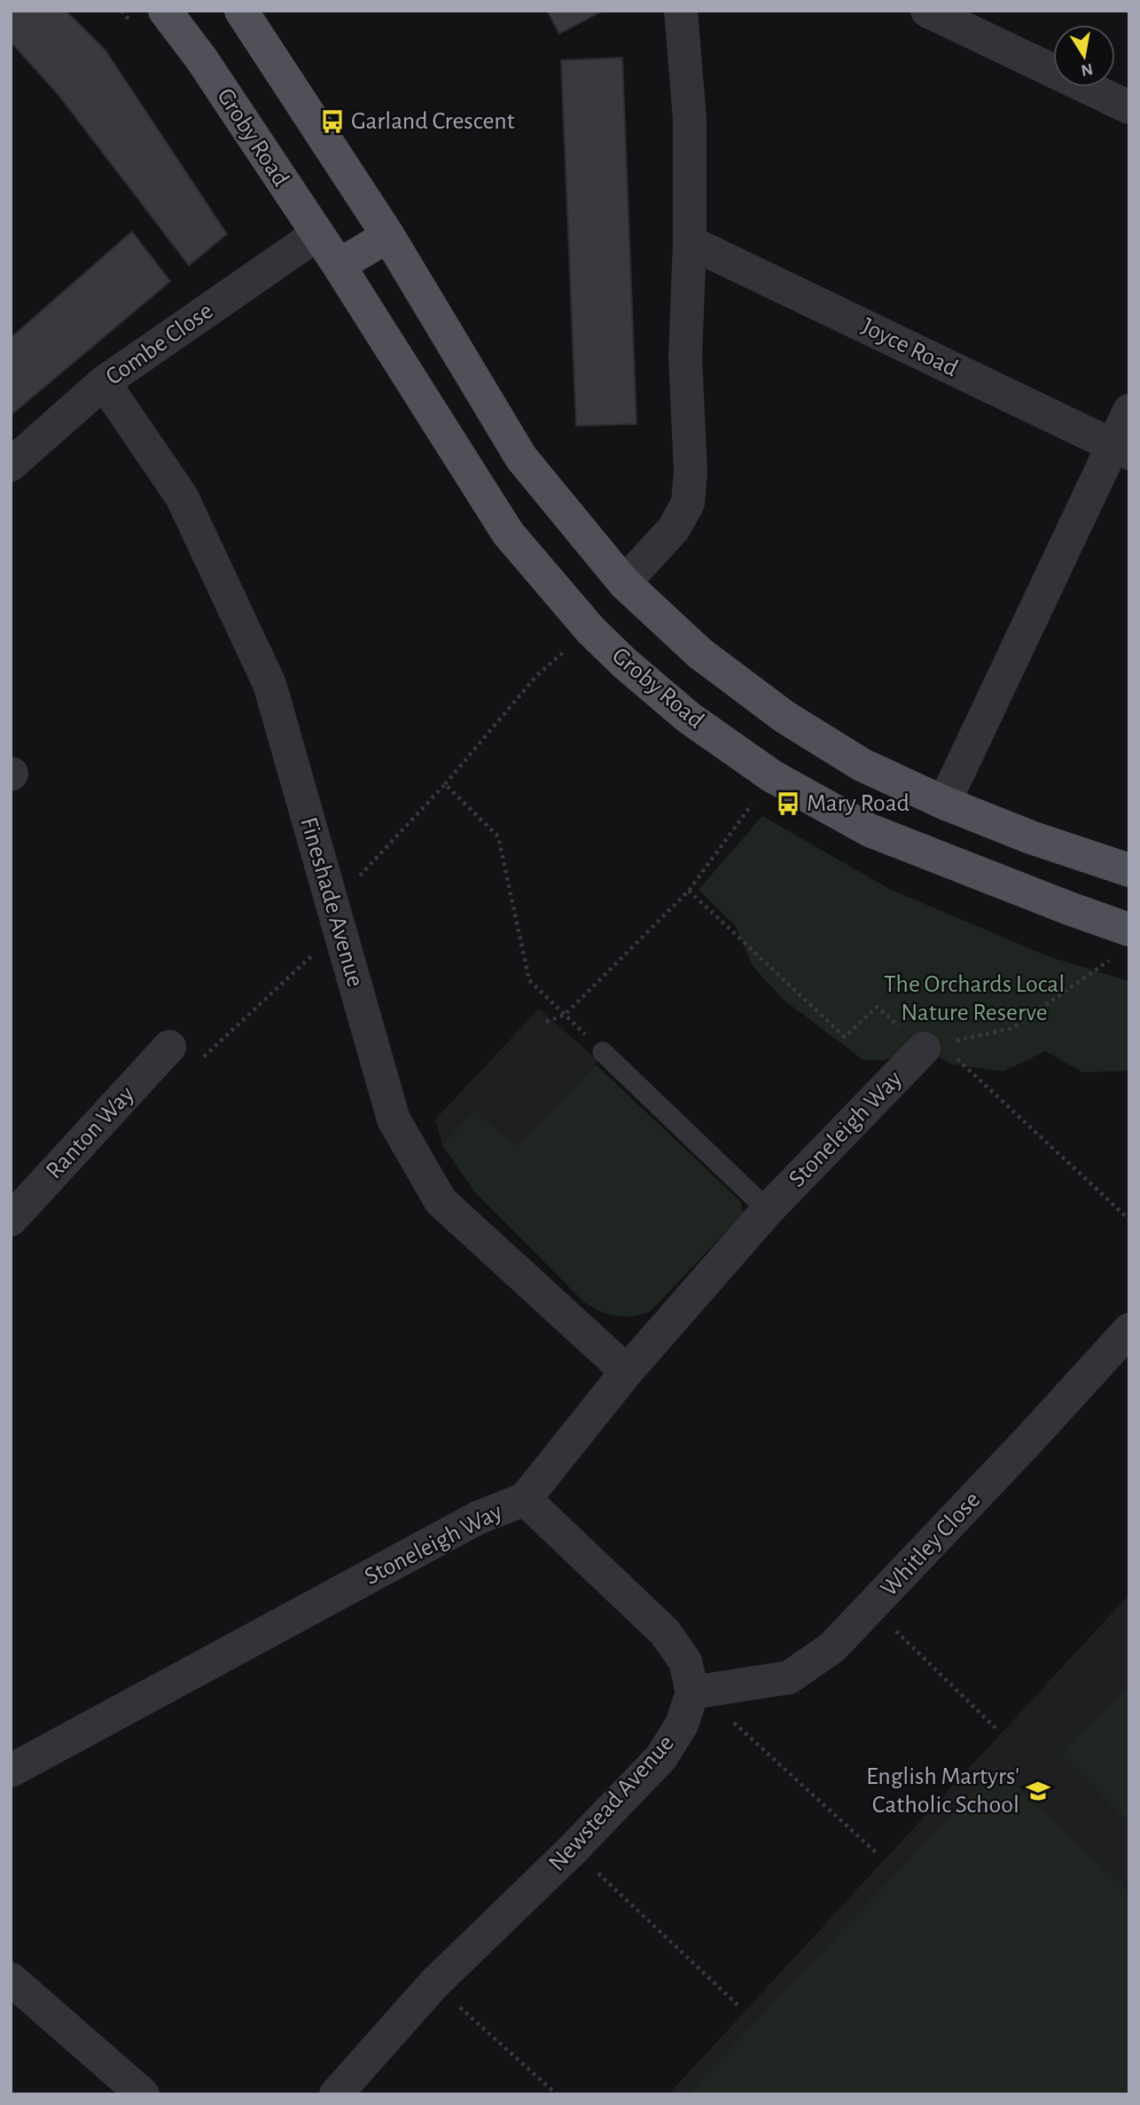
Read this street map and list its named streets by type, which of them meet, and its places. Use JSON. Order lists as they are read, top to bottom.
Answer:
{
  "streets": {
    "main road": ["Groby Road"],
    "street": [
      "Combe Close",
      "Joyce Road",
      "Fineshade Avenue",
      "Stoneleigh Way",
      "Ranton Way",
      "Whitley Close",
      "Newstead Avenue"
    ]
  },
  "crossings": [
    ["Groby Road", "Combe Close"],
    ["Combe Close", "Fineshade Avenue"],
    ["Fineshade Avenue", "Stoneleigh Way"],
    ["Whitley Close", "Newstead Avenue"]
  ],
  "parks": ["The Orchards Local Nature Reserve"],
  "places": {
    "bus stop": ["Garland Crescent", "Mary Road"],
    "school or university": ["English Martyrs' Catholic School"]
  },
  "north": "bottom"
}
